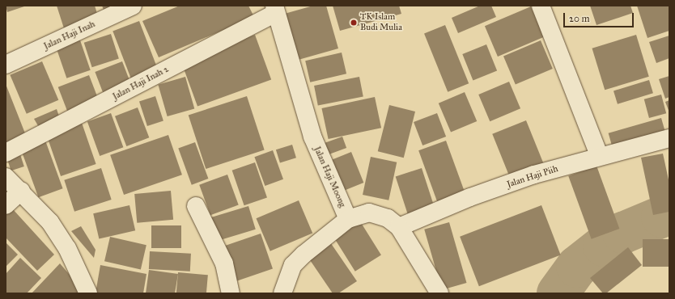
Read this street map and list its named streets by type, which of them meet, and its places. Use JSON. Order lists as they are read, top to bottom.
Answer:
{
  "streets": {
    "street": [
      "Jalan Haji Inah",
      "Jalan Haji Inah 2",
      "Jalan Haji Moong",
      "Jalan Haji Piih"
    ]
  },
  "crossings": [
    ["Jalan Haji Inah 2", "Jalan Haji Moong"],
    ["Jalan Haji Moong", "Jalan Haji Piih"]
  ],
  "places": ["TK Islam Budi Mulia"],
  "scale_bar": "20 m"
}
